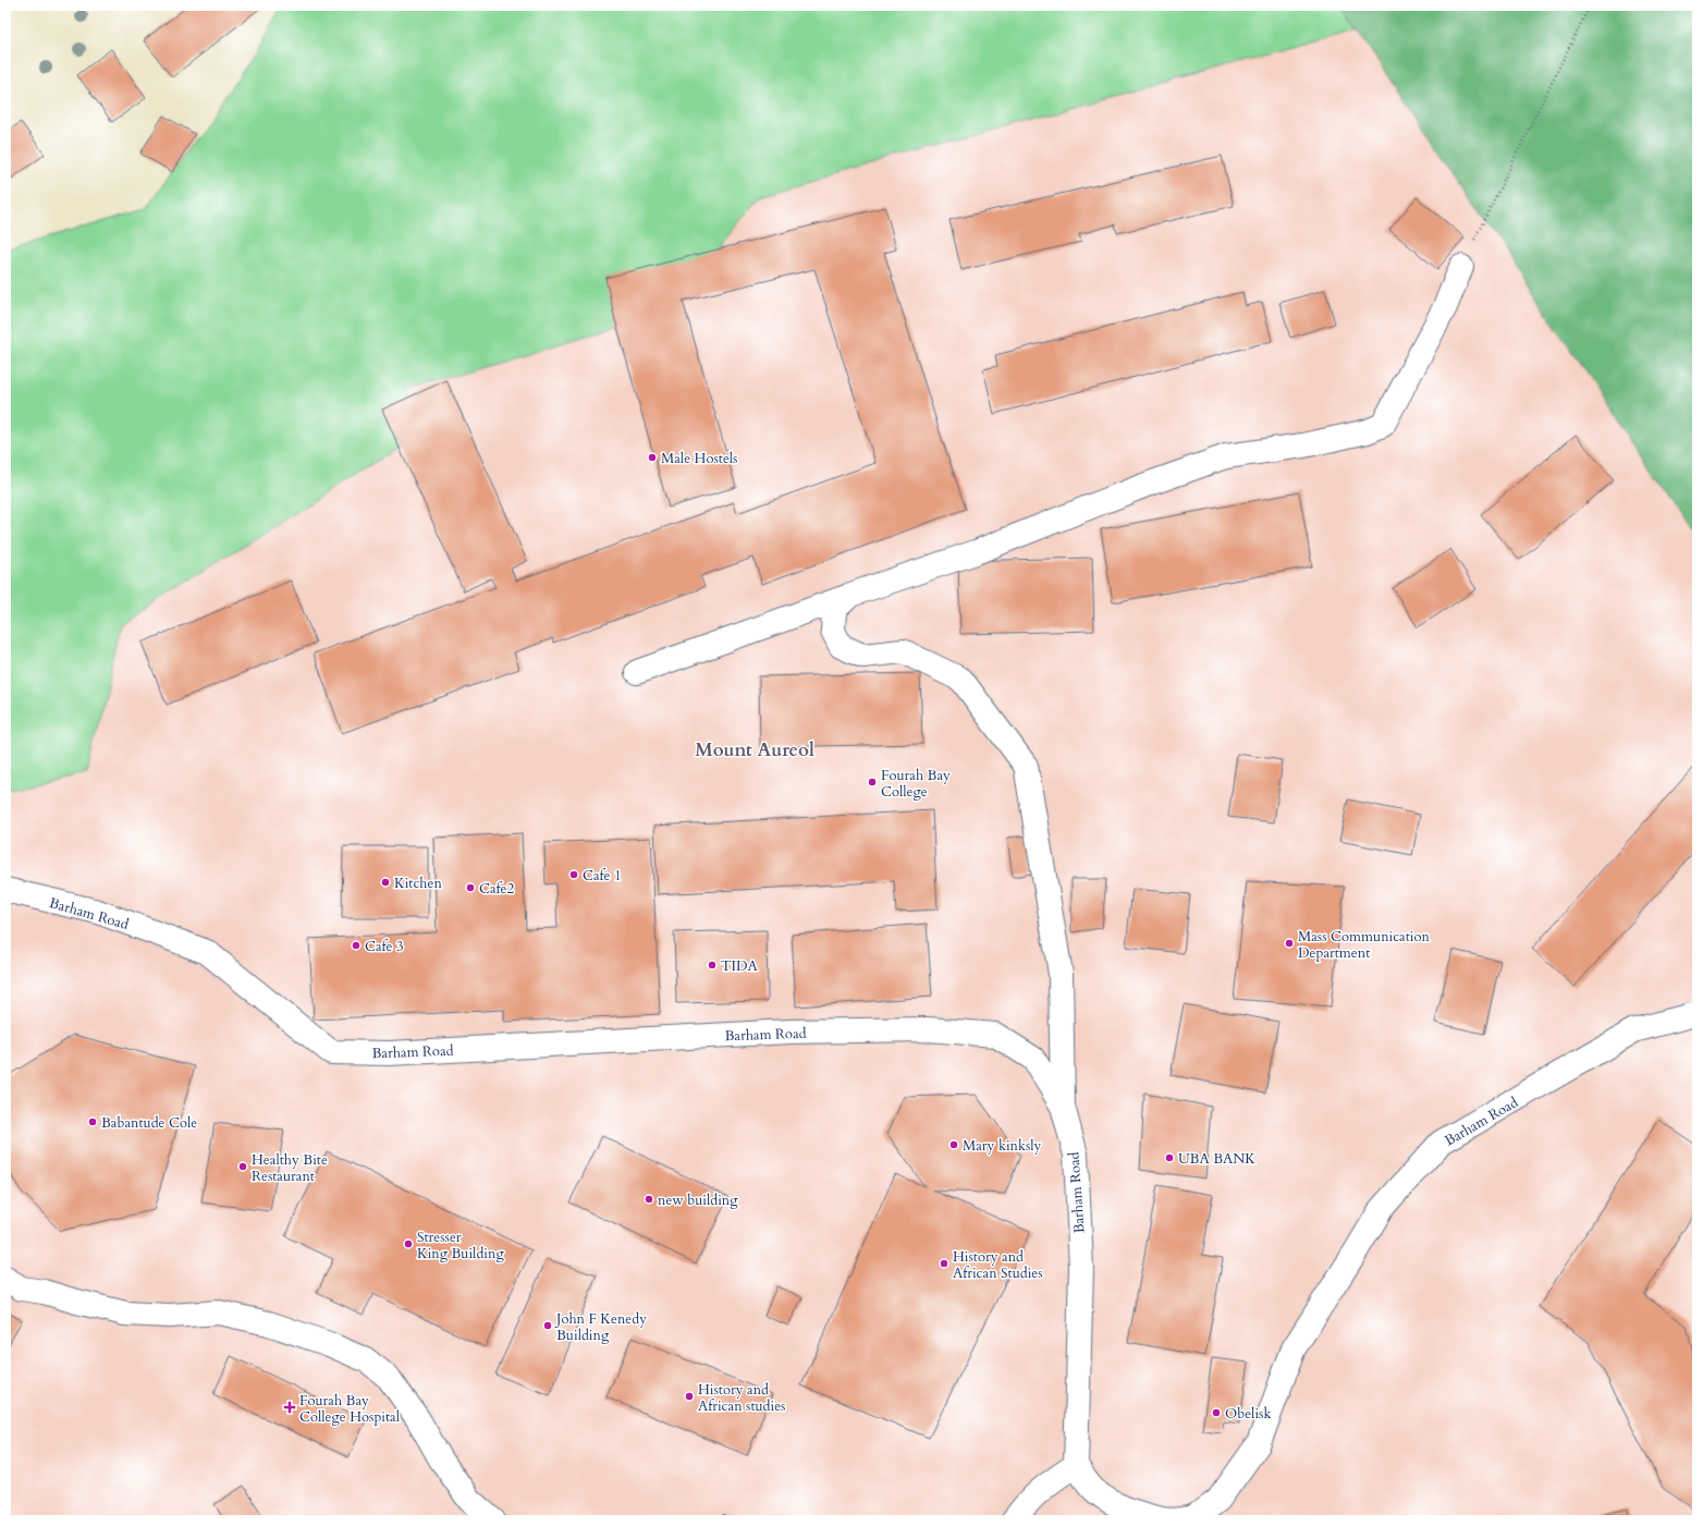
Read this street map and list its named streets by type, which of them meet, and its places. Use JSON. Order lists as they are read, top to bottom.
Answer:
{
  "streets": {
    "street": ["Barham Road"]
  },
  "districts": ["Mount Aureol"],
  "places": {
    "other": [
      "Male Hostels",
      "Fourah Bay College",
      "Cafe 1",
      "Kitchen",
      "Cafe2",
      "Mass Communication Department",
      "Cafe 3",
      "TIDA",
      "Babantude Cole",
      "Mary kinksly",
      "UBA BANK",
      "Healthy Bite Restaurant",
      "new building",
      "Stresser King Building",
      "History and African Studies",
      "John F Kenedy Building",
      "History and African studies",
      "Obelisk"
    ],
    "health": ["Fourah Bay College Hospital"]
  }
}
